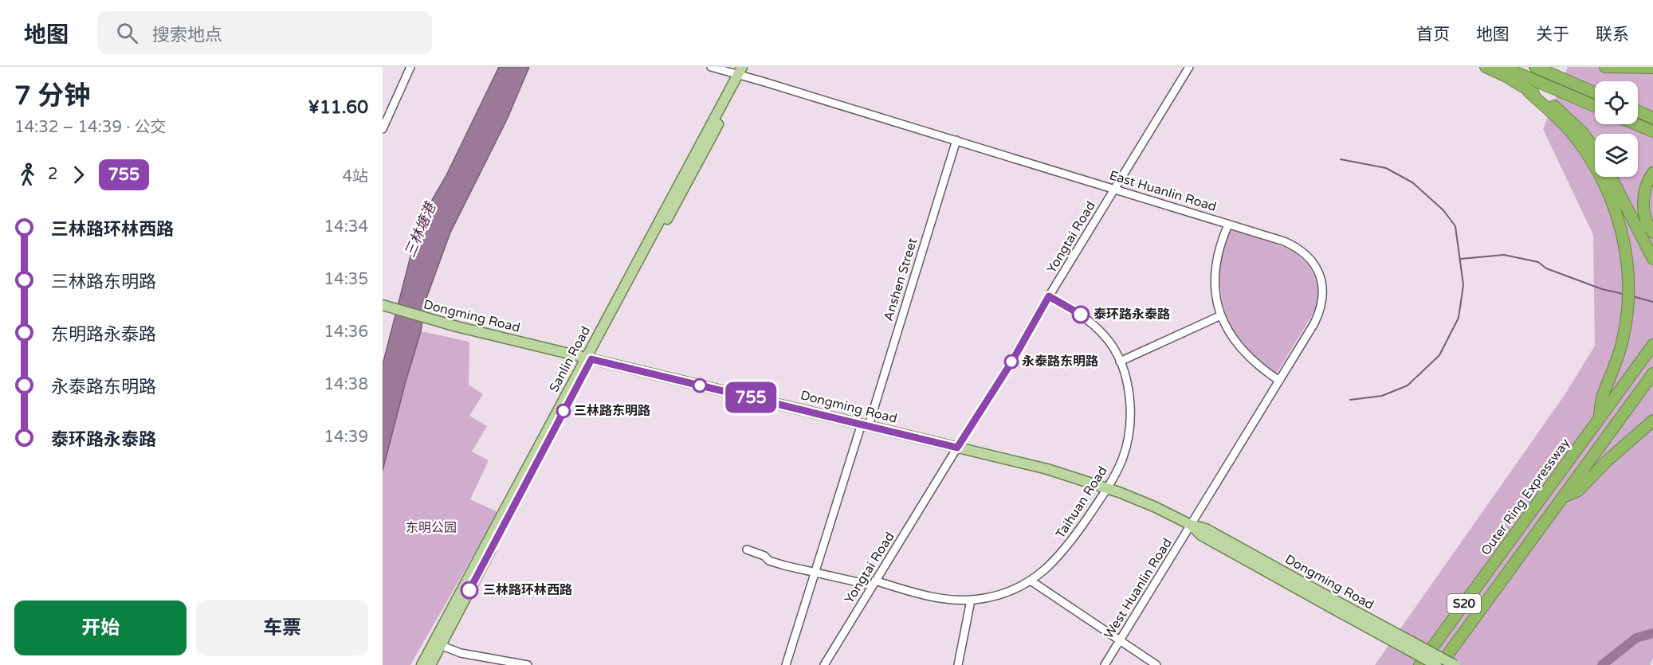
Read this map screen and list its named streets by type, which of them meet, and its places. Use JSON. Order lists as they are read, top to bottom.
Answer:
{
  "streets": {
    "highway": ["Outer Ring Expressway", "S20"],
    "main road": ["Dongming Road", "Sanlin Road"],
    "street": [
      "East Huanlin Road",
      "Yongtai Road",
      "Anshen Street",
      "Taihuan Road",
      "West Huanlin Road"
    ]
  },
  "crossings": [
    ["East Huanlin Road", "Yongtai Road"],
    ["East Huanlin Road", "Anshen Street"],
    ["East Huanlin Road", "Dongming Road"],
    ["East Huanlin Road", "Sanlin Road"],
    ["East Huanlin Road", "West Huanlin Road"],
    ["Yongtai Road", "Dongming Road"],
    ["Yongtai Road", "Taihuan Road"],
    ["Anshen Street", "Dongming Road"],
    ["Anshen Street", "Taihuan Road"],
    ["Dongming Road", "Sanlin Road"],
    ["Dongming Road", "Taihuan Road"],
    ["Dongming Road", "West Huanlin Road"]
  ],
  "water": ["三林塘港"],
  "parks": ["东明公园"],
  "places": [
    "泰环路永泰路",
    "永泰路东明路",
    "三林路东明路",
    "三林路环林西路"
  ],
  "lines": ["bus line 755"],
  "page": {
    "header": "地图",
    "search": "搜索地点",
    "nav": [
      "首页",
      "地图",
      "关于",
      "联系"
    ],
    "heading": ["7 分钟", "14:32 – 14:39 · 公交", "¥11.60"],
    "on_map": "755",
    "legs": ["2", "755", "4站"],
    "list": [
      {
        "name": "三林路环林西路",
        "value": "14:34"
      },
      {
        "name": "三林路东明路",
        "value": "14:35"
      },
      {
        "name": "东明路永泰路",
        "value": "14:36"
      },
      {
        "name": "永泰路东明路",
        "value": "14:38"
      },
      {
        "name": "泰环路永泰路",
        "value": "14:39"
      }
    ],
    "buttons": ["开始", "车票"]
  }
}
